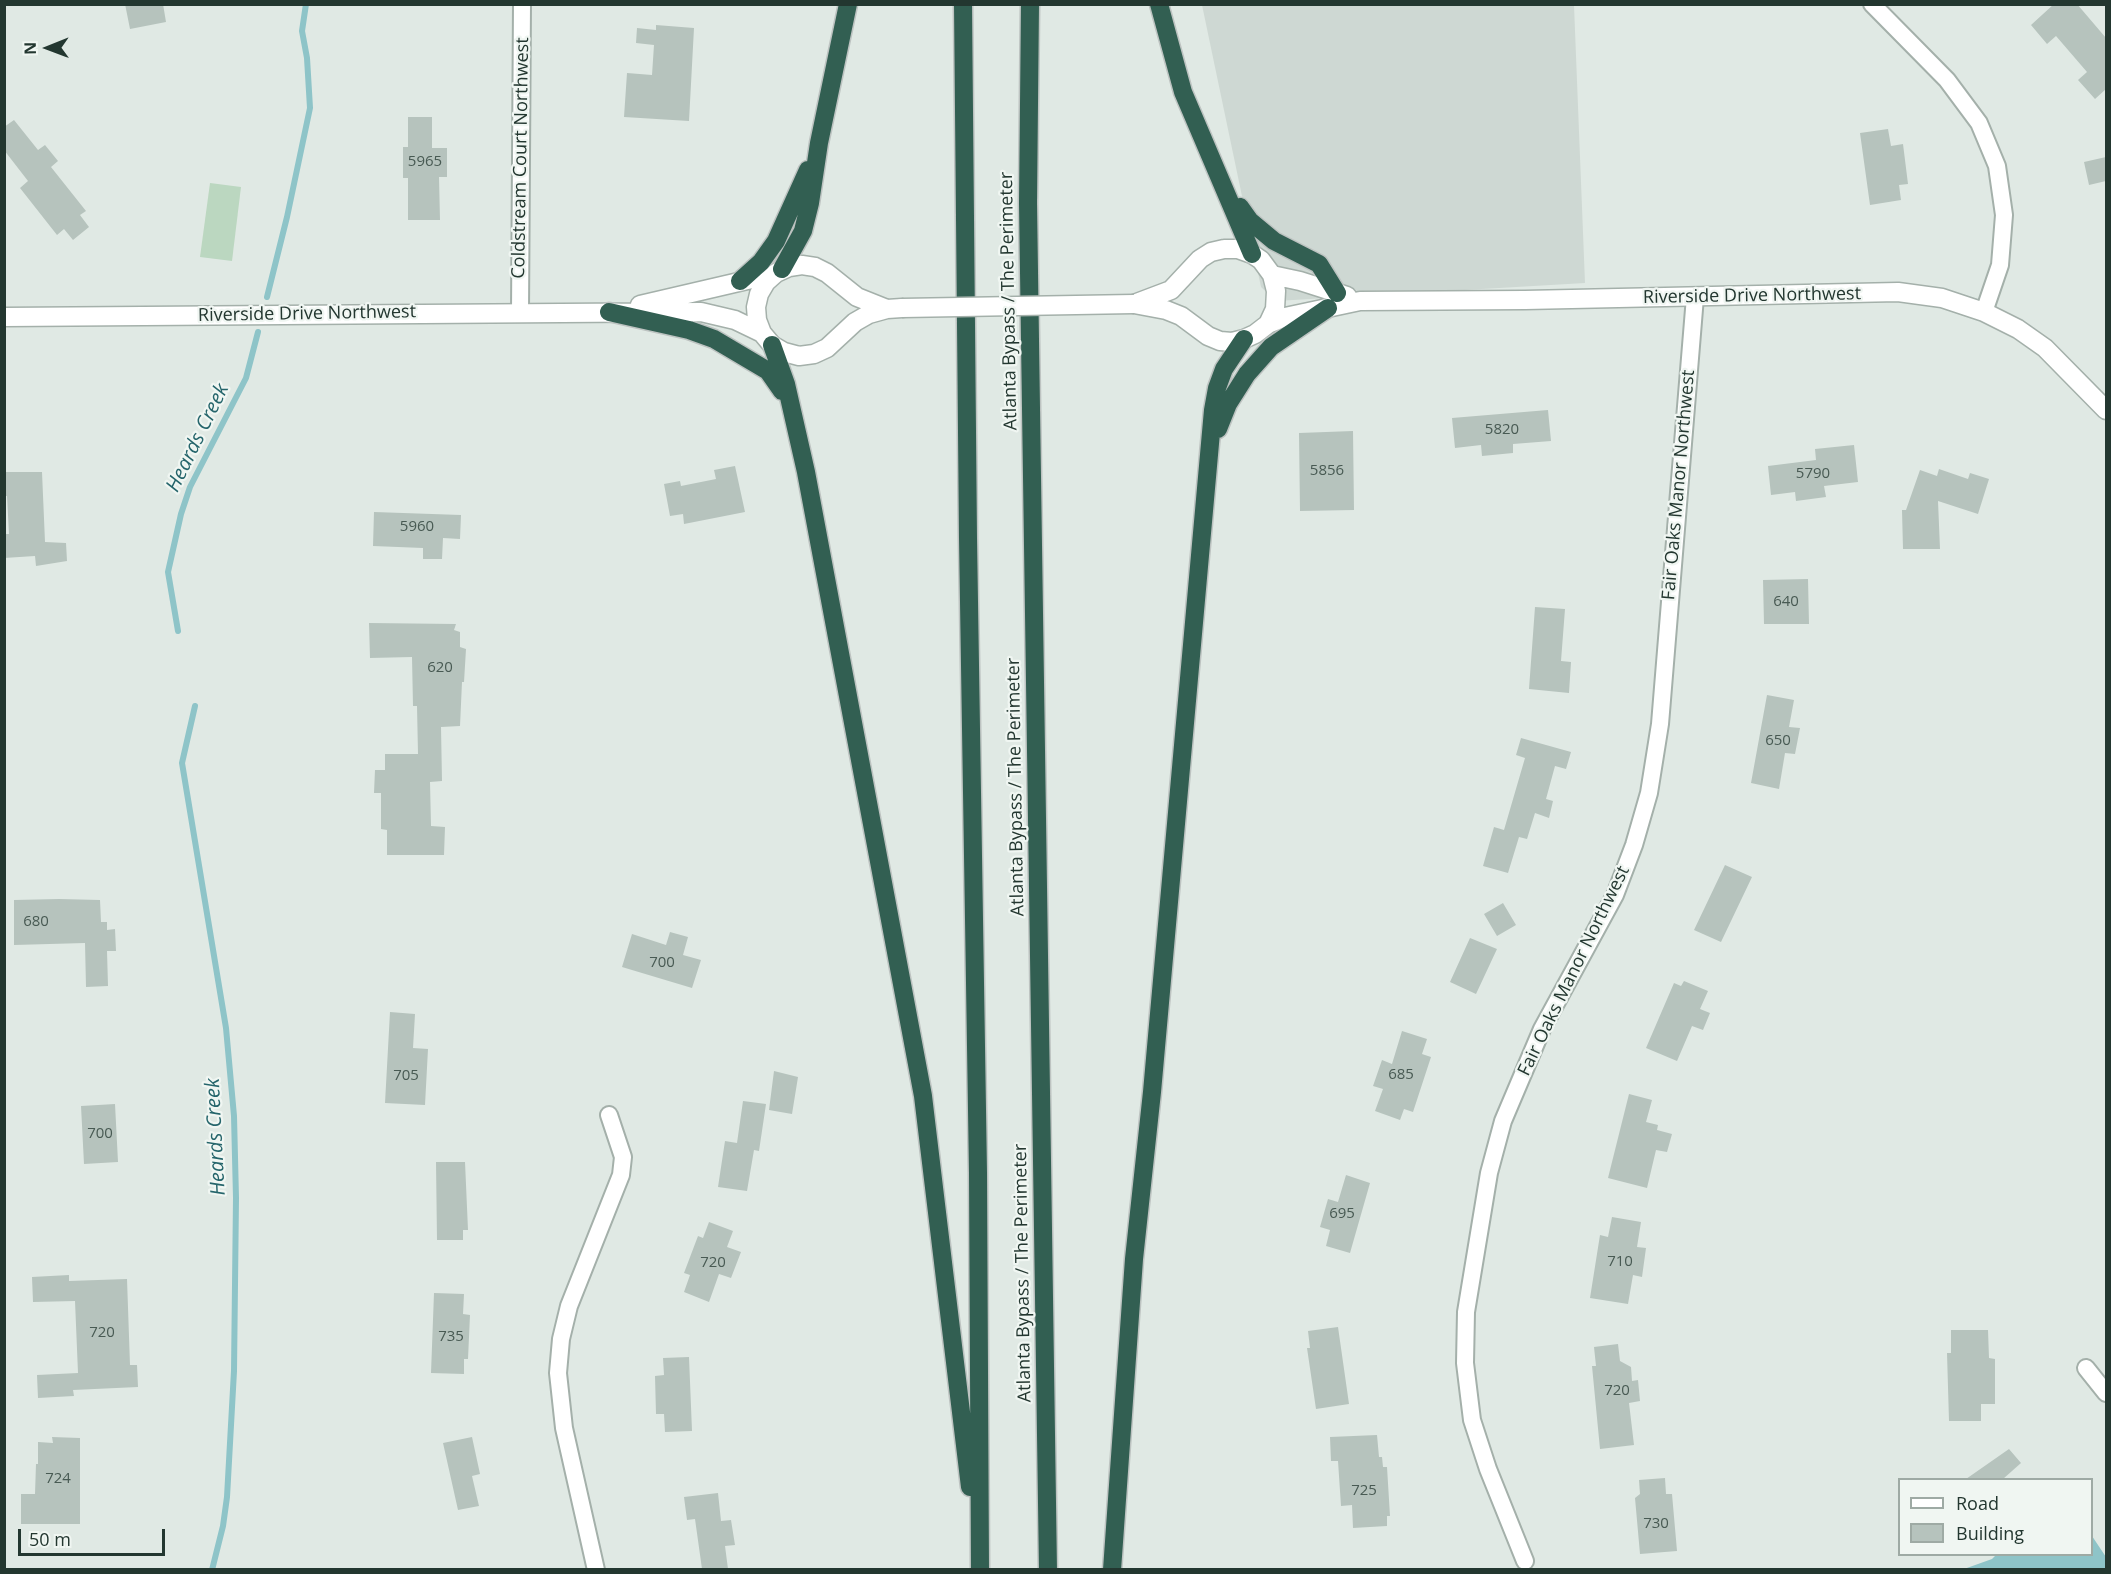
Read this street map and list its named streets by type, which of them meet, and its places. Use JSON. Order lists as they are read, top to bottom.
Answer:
{
  "streets": {
    "highway": ["Atlanta Bypass / The Perimeter"],
    "street": ["Coldstream Court Northwest", "Riverside Drive Northwest", "Fair Oaks Manor Northwest"]
  },
  "crossings": [
    ["Coldstream Court Northwest", "Riverside Drive Northwest"],
    ["Riverside Drive Northwest", "Fair Oaks Manor Northwest"]
  ],
  "water": ["Heards Creek"],
  "house_numbers": [
    "5965",
    "5820",
    "5856",
    "5790",
    "5960",
    "640",
    "620",
    "650",
    "680",
    "700",
    "685",
    "705",
    "700",
    "695",
    "710",
    "720",
    "720",
    "735",
    "720",
    "724",
    "725",
    "730"
  ],
  "legend": ["Road", "Building"],
  "scale_bar": "50 m",
  "north": "left"
}
